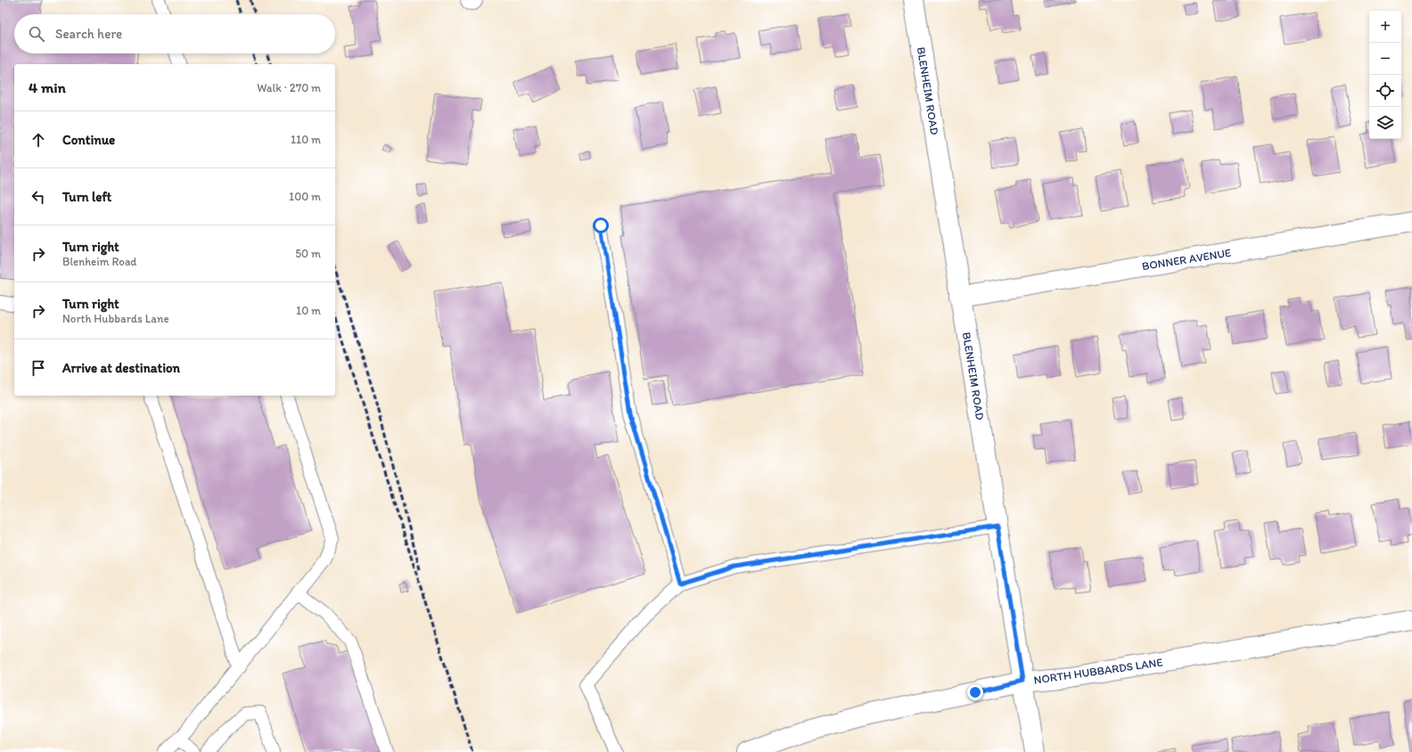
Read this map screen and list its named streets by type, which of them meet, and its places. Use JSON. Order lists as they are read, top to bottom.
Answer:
{
  "streets": {
    "street": ["BLENHEIM ROAD", "BONNER AVENUE", "NORTH HUBBARDS LANE"]
  },
  "crossings": [
    ["BLENHEIM ROAD", "BONNER AVENUE"],
    ["BLENHEIM ROAD", "NORTH HUBBARDS LANE"]
  ],
  "page": {
    "map_buttons": ["+", "−"],
    "search": "Search here",
    "heading": ["4 min", "Walk · 270 m"],
    "list": [
      ["Continue", "110 m"],
      ["Turn left", "100 m"],
      ["Turn right", "Blenheim Road", "50 m"],
      ["Turn right", "North Hubbards Lane", "10 m"],
      "Arrive at destination"
    ]
  }
}
